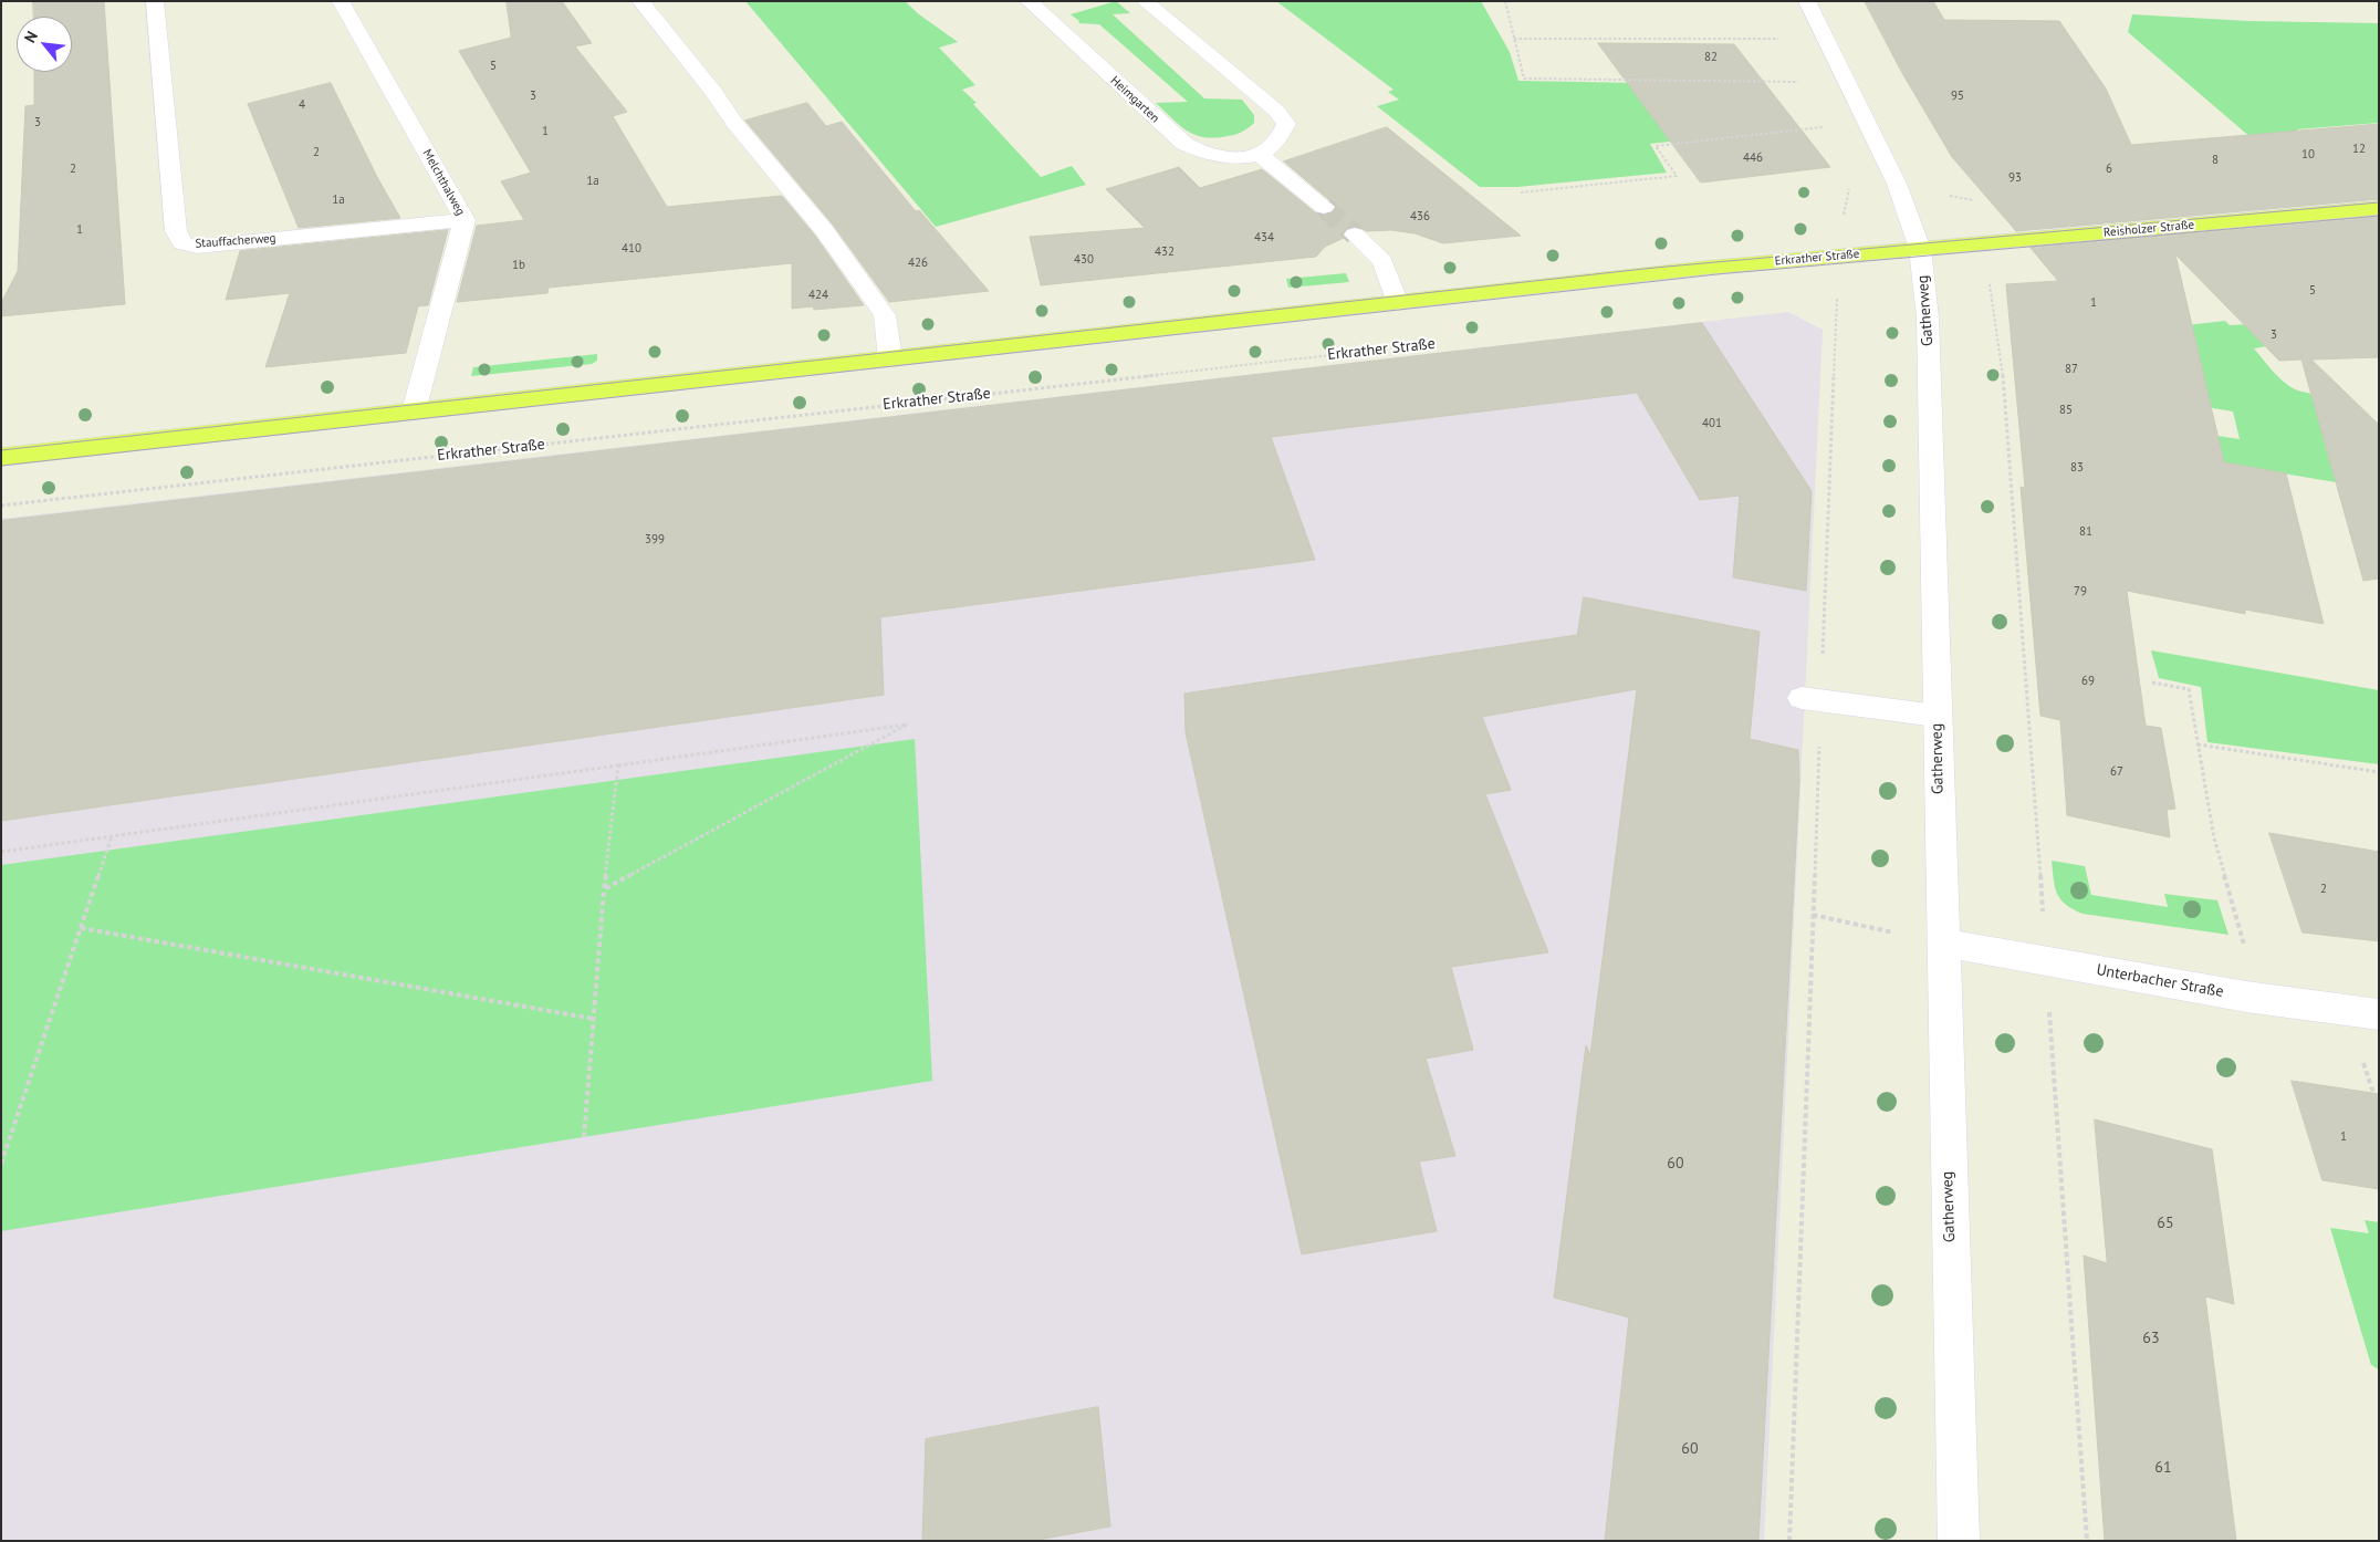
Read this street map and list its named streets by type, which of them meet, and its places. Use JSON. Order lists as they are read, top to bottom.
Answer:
{
  "streets": {
    "main road": ["Reisholzer Straße", "Erkrather Straße"],
    "street": [
      "Heimgarten",
      "Melchthalweg",
      "Stauffacherweg",
      "Gatherweg",
      "Unterbacher Straße"
    ]
  },
  "crossings": [
    ["Melchthalweg", "Stauffacherweg"],
    ["Melchthalweg", "Erkrather Straße"],
    ["Reisholzer Straße", "Erkrather Straße"],
    ["Reisholzer Straße", "Gatherweg"],
    ["Erkrather Straße", "Gatherweg"],
    ["Gatherweg", "Unterbacher Straße"]
  ],
  "house_numbers": [
    "82",
    "5",
    "3",
    "95",
    "4",
    "3",
    "1",
    "12",
    "2",
    "10",
    "446",
    "8",
    "2",
    "6",
    "93",
    "1a",
    "1a",
    "436",
    "1",
    "434",
    "410",
    "432",
    "430",
    "426",
    "1b",
    "5",
    "424",
    "1",
    "3",
    "87",
    "85",
    "401",
    "83",
    "81",
    "399",
    "79",
    "69",
    "67",
    "2",
    "1",
    "60",
    "65",
    "63",
    "60",
    "61"
  ],
  "north": "top left"
}
